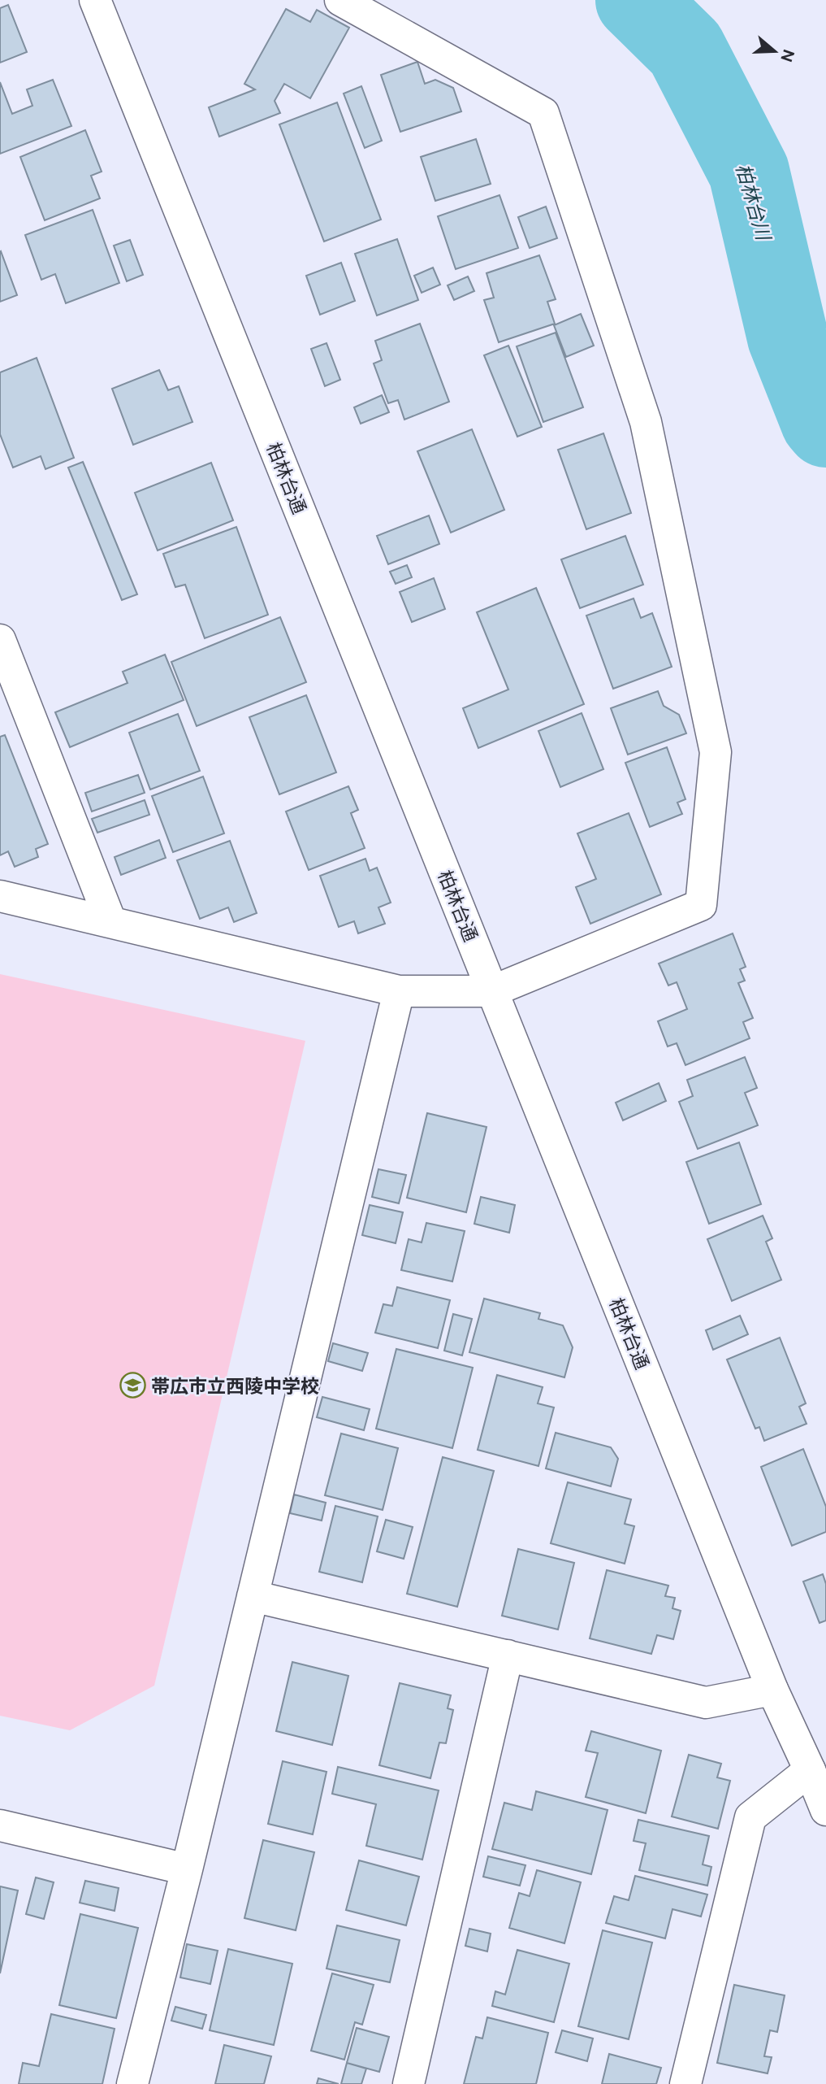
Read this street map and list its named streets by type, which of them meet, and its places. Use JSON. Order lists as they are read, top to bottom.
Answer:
{
  "streets": {
    "street": ["柏林台通"]
  },
  "water": ["柏林台川"],
  "places": {
    "school or university": ["帯広市立西陵中学校"]
  },
  "north": "right"
}
